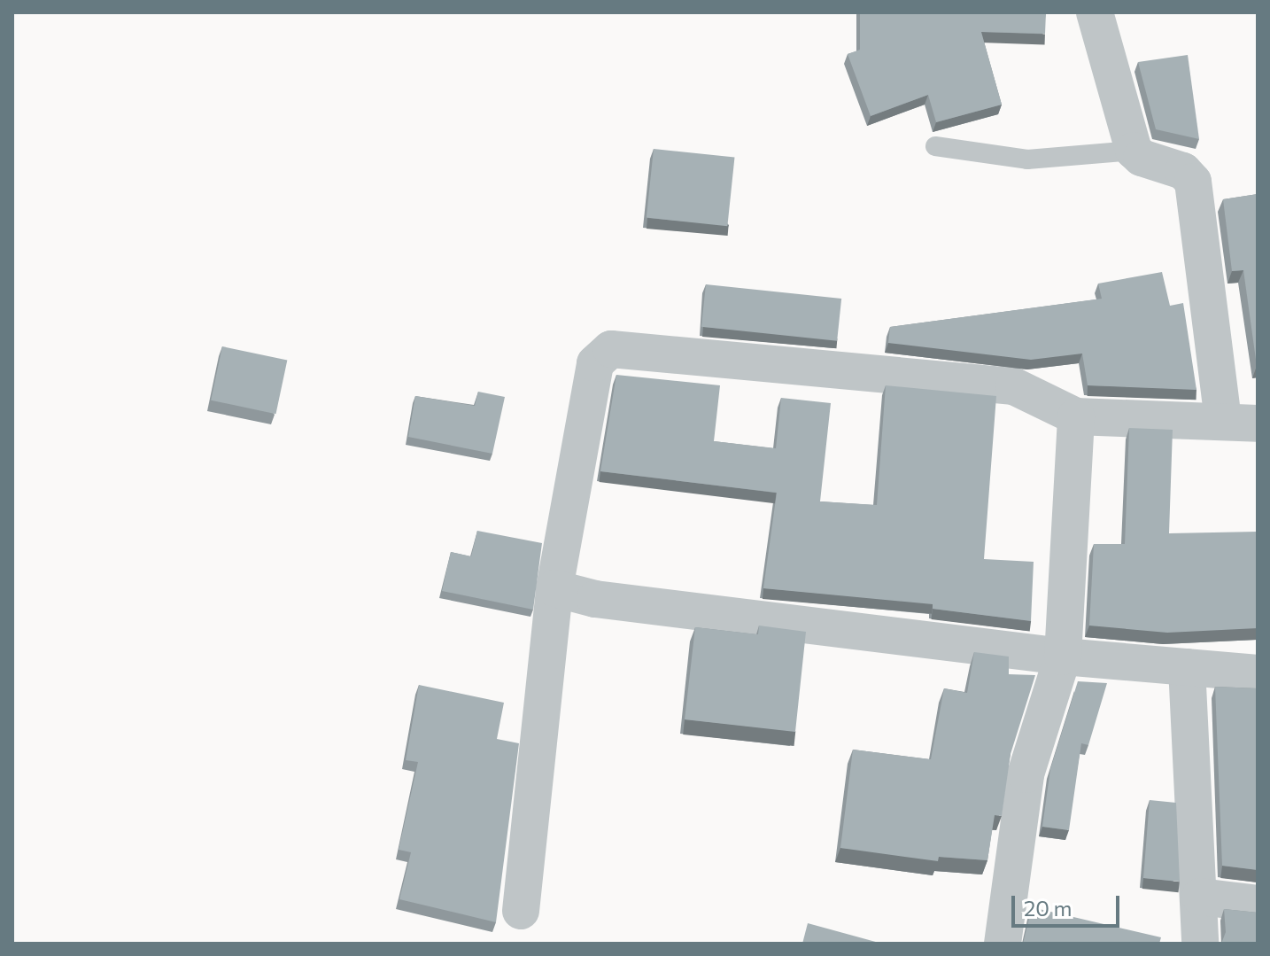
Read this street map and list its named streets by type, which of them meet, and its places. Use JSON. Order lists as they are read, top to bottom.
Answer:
{
  "scale_bar": "20 m"
}
